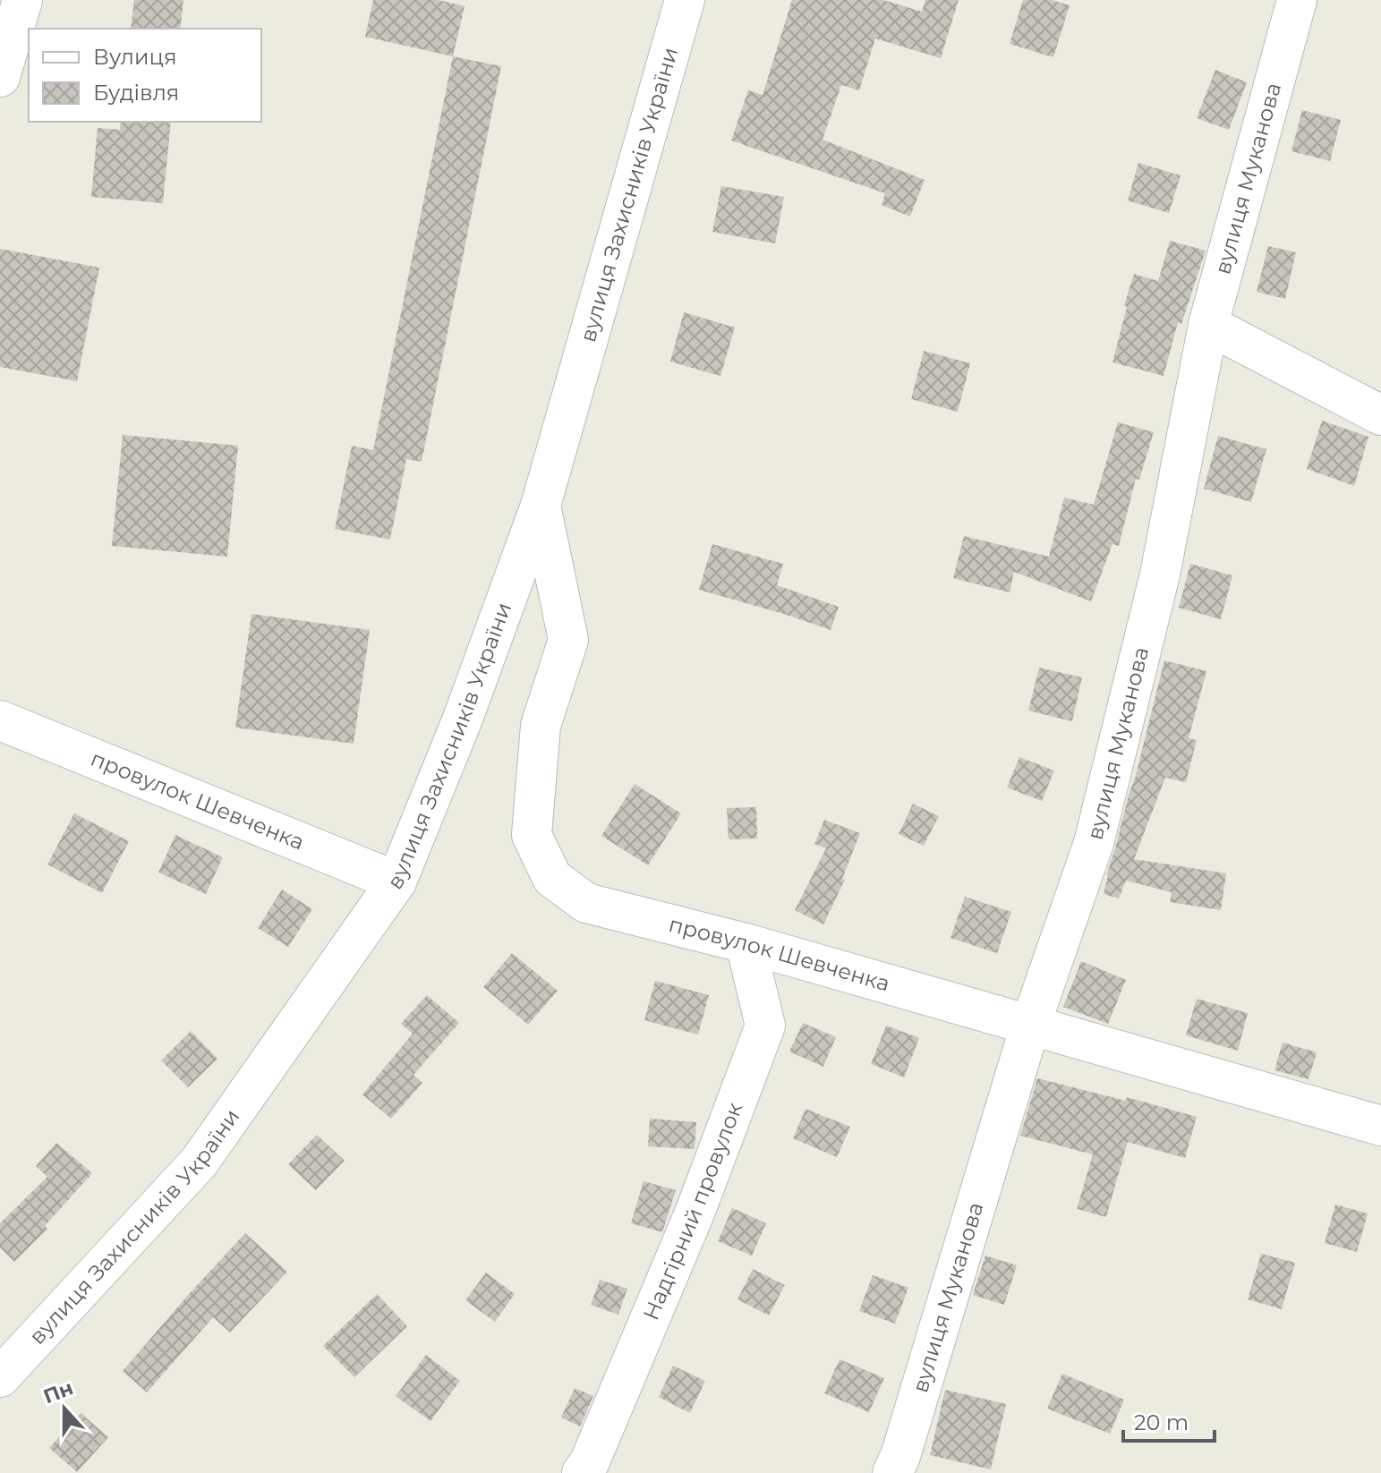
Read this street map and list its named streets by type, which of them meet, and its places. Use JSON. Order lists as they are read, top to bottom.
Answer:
{
  "streets": {
    "street": [
      "вулиця Муканова",
      "вулиця Захисників України",
      "провулок Шевченка",
      "Надгірний провулок"
    ]
  },
  "crossings": [
    ["вулиця Муканова", "провулок Шевченка"],
    ["вулиця Захисників України", "провулок Шевченка"],
    ["провулок Шевченка", "Надгірний провулок"]
  ],
  "legend": ["Вулиця", "Будівля"],
  "scale_bar": "20 m",
  "north": "top"
}
